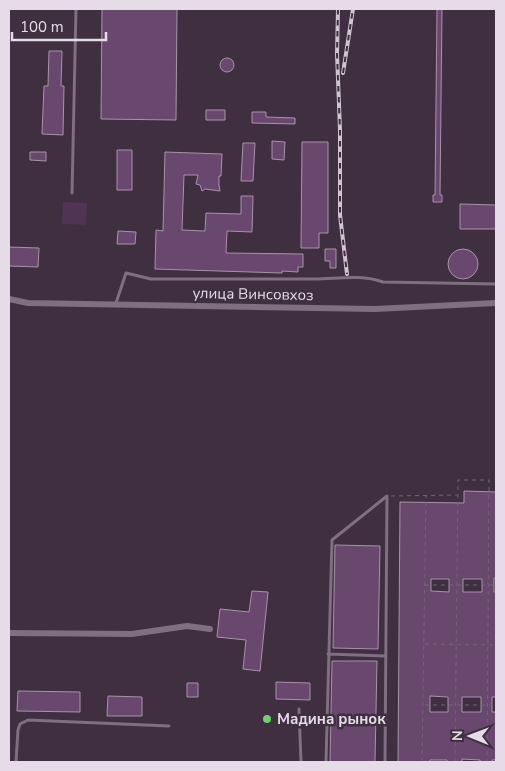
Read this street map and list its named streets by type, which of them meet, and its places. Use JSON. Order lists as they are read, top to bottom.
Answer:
{
  "streets": {
    "street": ["улица Винсовхоз"]
  },
  "places": ["Мадина рынок"],
  "scale_bar": "100 m",
  "north": "left"
}
